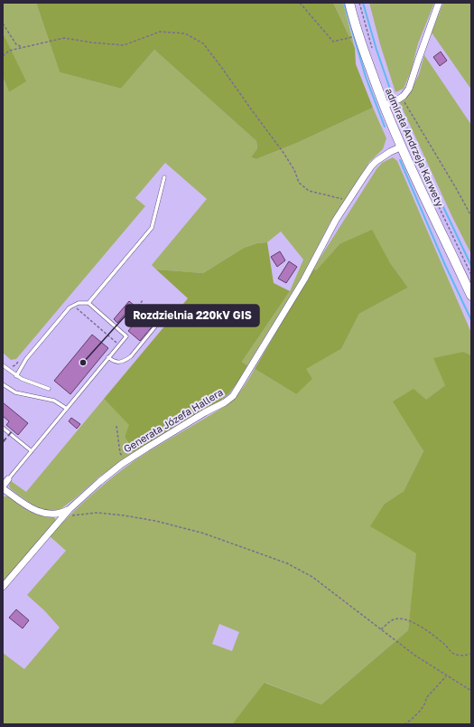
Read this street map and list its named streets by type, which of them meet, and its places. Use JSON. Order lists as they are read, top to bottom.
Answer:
{
  "streets": {
    "main road": ["admirała Andrzeja Karwety"],
    "street": ["Generała Józefa Hallera"]
  },
  "crossings": [
    ["admirała Andrzeja Karwety", "Generała Józefa Hallera"]
  ],
  "places": ["Rozdzielnia 220kV GIS"]
}
